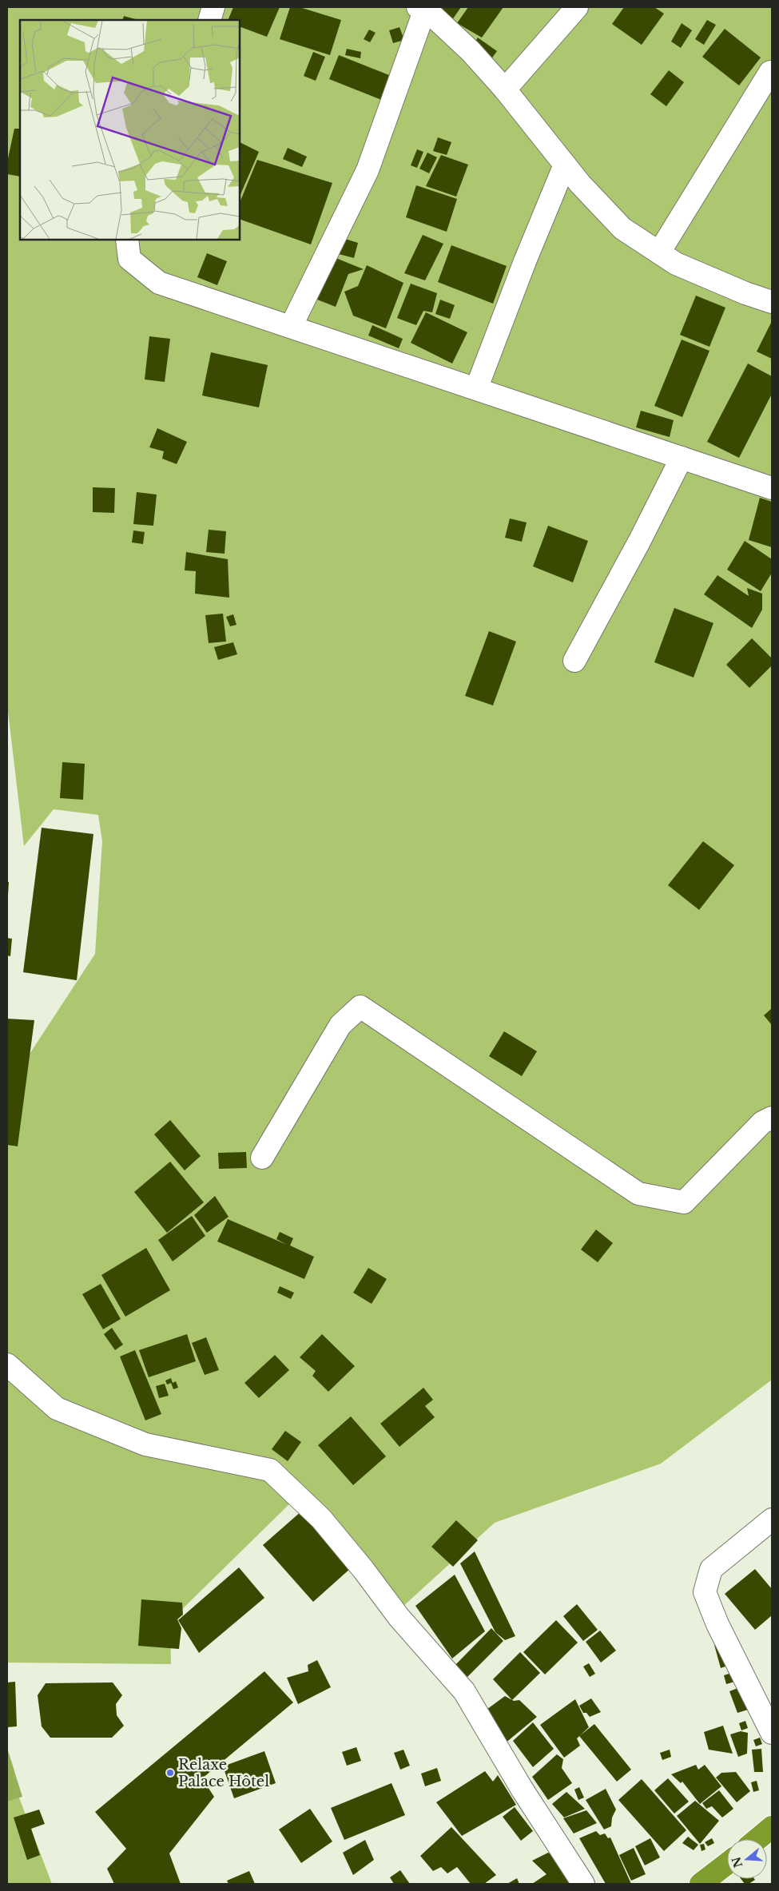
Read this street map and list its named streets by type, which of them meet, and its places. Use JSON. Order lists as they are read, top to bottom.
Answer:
{
  "places": ["Relaxe Palace Hôtel"],
  "north": "left"
}
